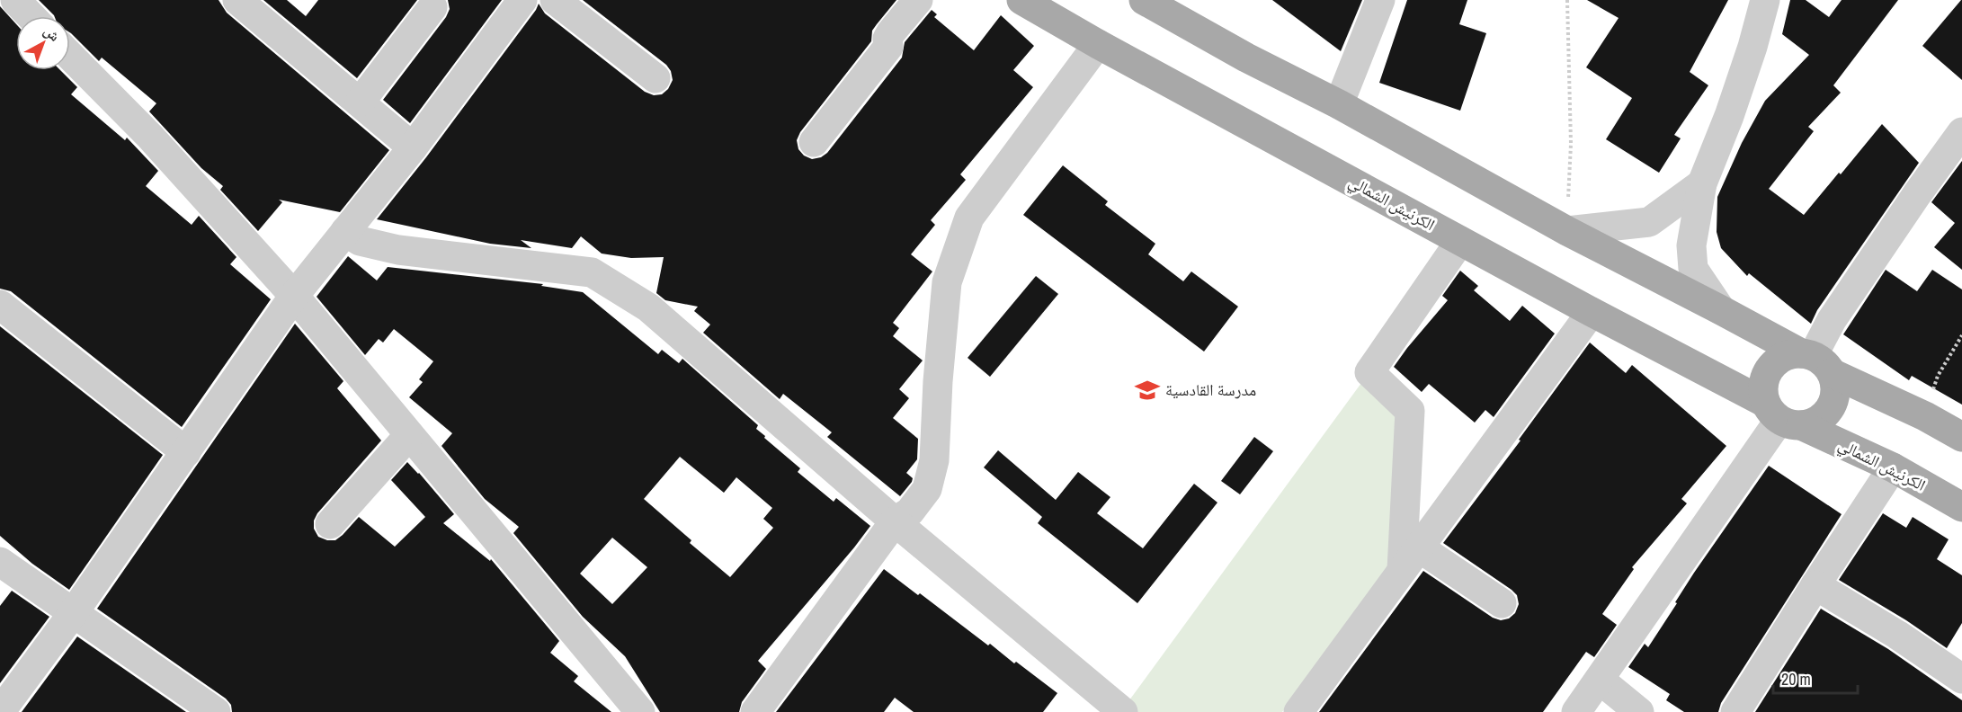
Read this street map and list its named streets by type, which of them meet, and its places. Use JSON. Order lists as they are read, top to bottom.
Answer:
{
  "streets": {
    "main road": ["الكرنيش الشمالي"]
  },
  "places": {
    "school or university": ["مدرسة القادسية"]
  },
  "scale_bar": "20 m",
  "north": "top right"
}
